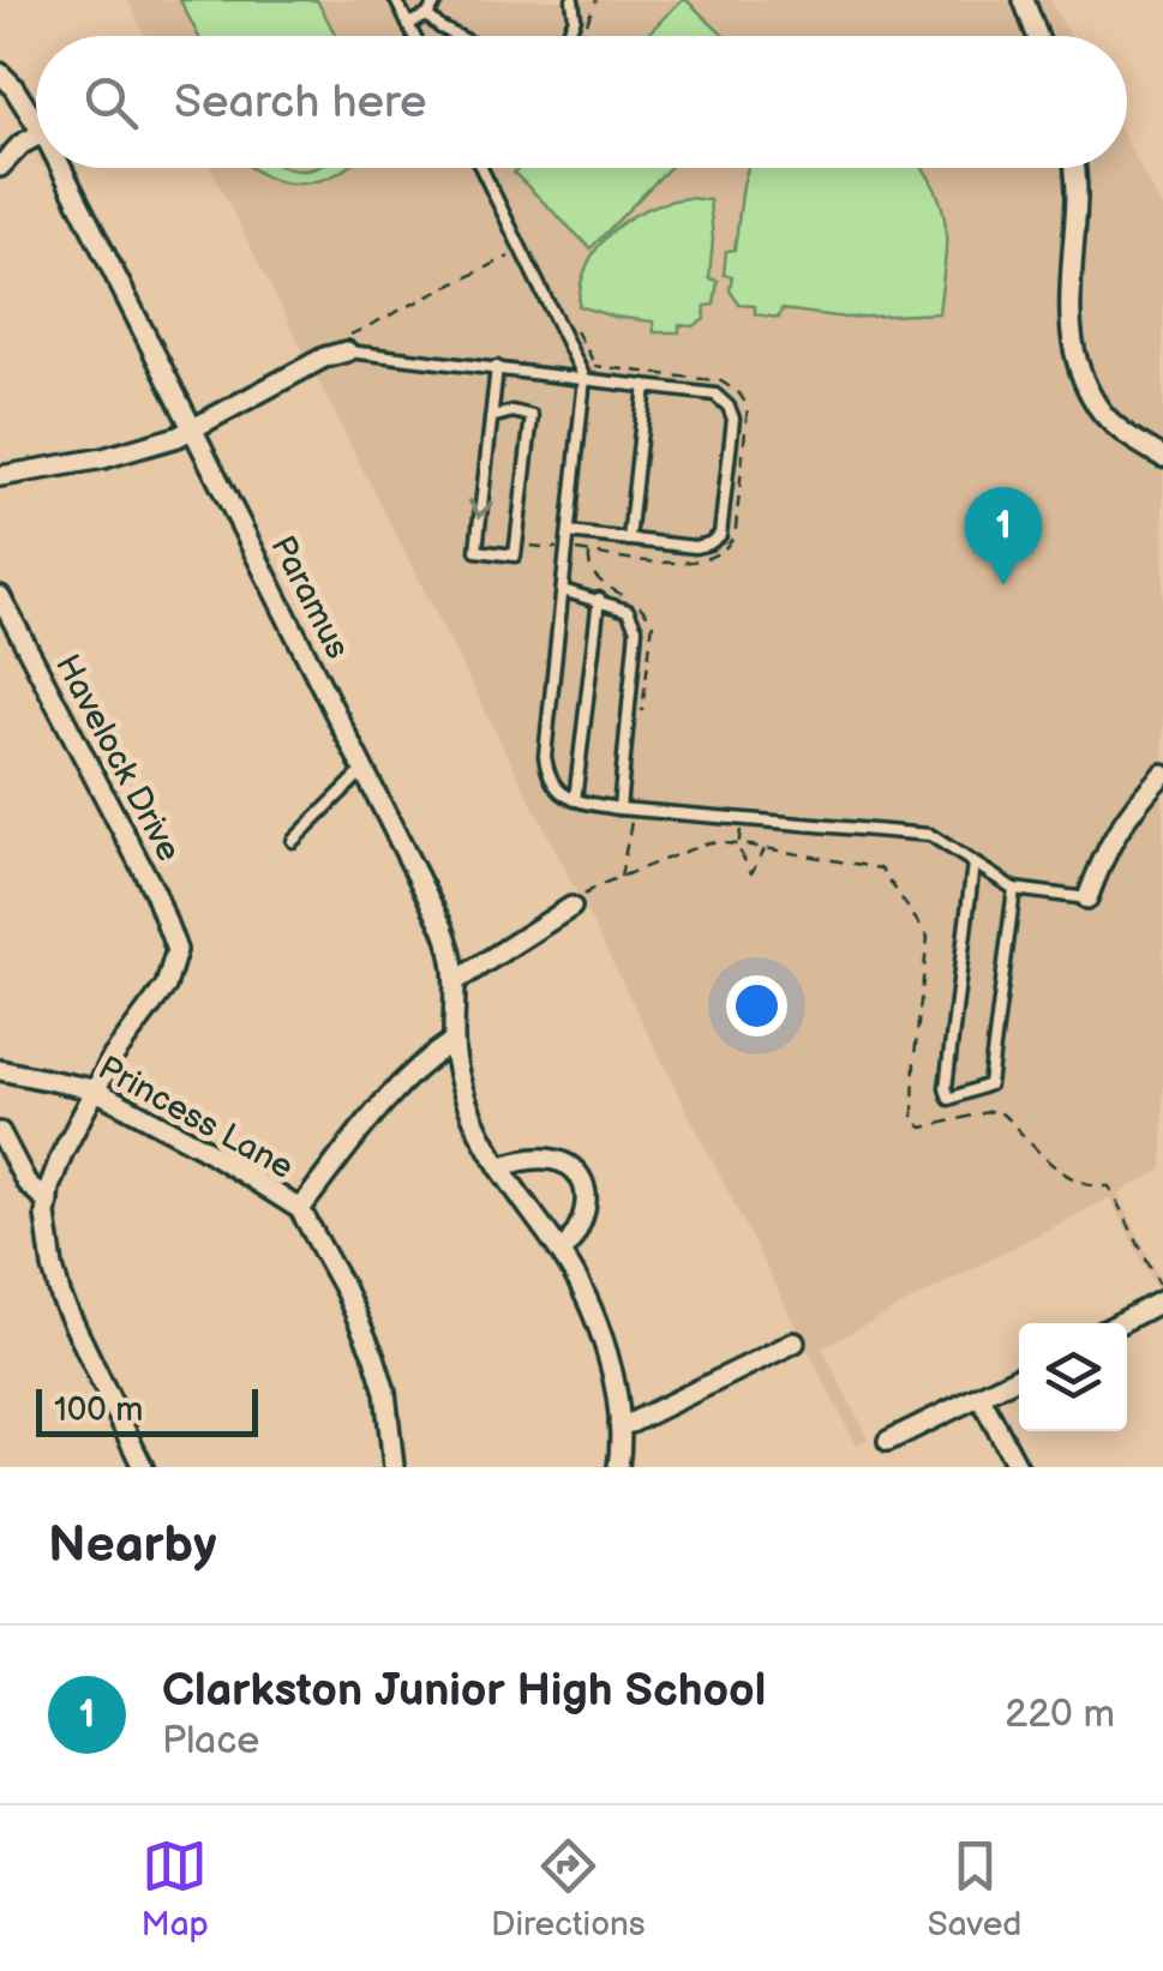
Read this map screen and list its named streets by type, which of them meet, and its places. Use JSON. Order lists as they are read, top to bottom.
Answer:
{
  "streets": {
    "street": ["Paramus", "Havelock Drive", "Princess Lane"]
  },
  "crossings": [
    ["Havelock Drive", "Princess Lane"]
  ],
  "scale_bar": "100 m",
  "page": {
    "search": "Search here",
    "pins": "1",
    "scale": "100 m",
    "heading": "Nearby",
    "list": [
      {
        "mark": "1",
        "name": "Clarkston Junior High School",
        "note": "Place",
        "value": "220 m"
      }
    ],
    "nav": ["Map", "Directions", "Saved"]
  }
}
